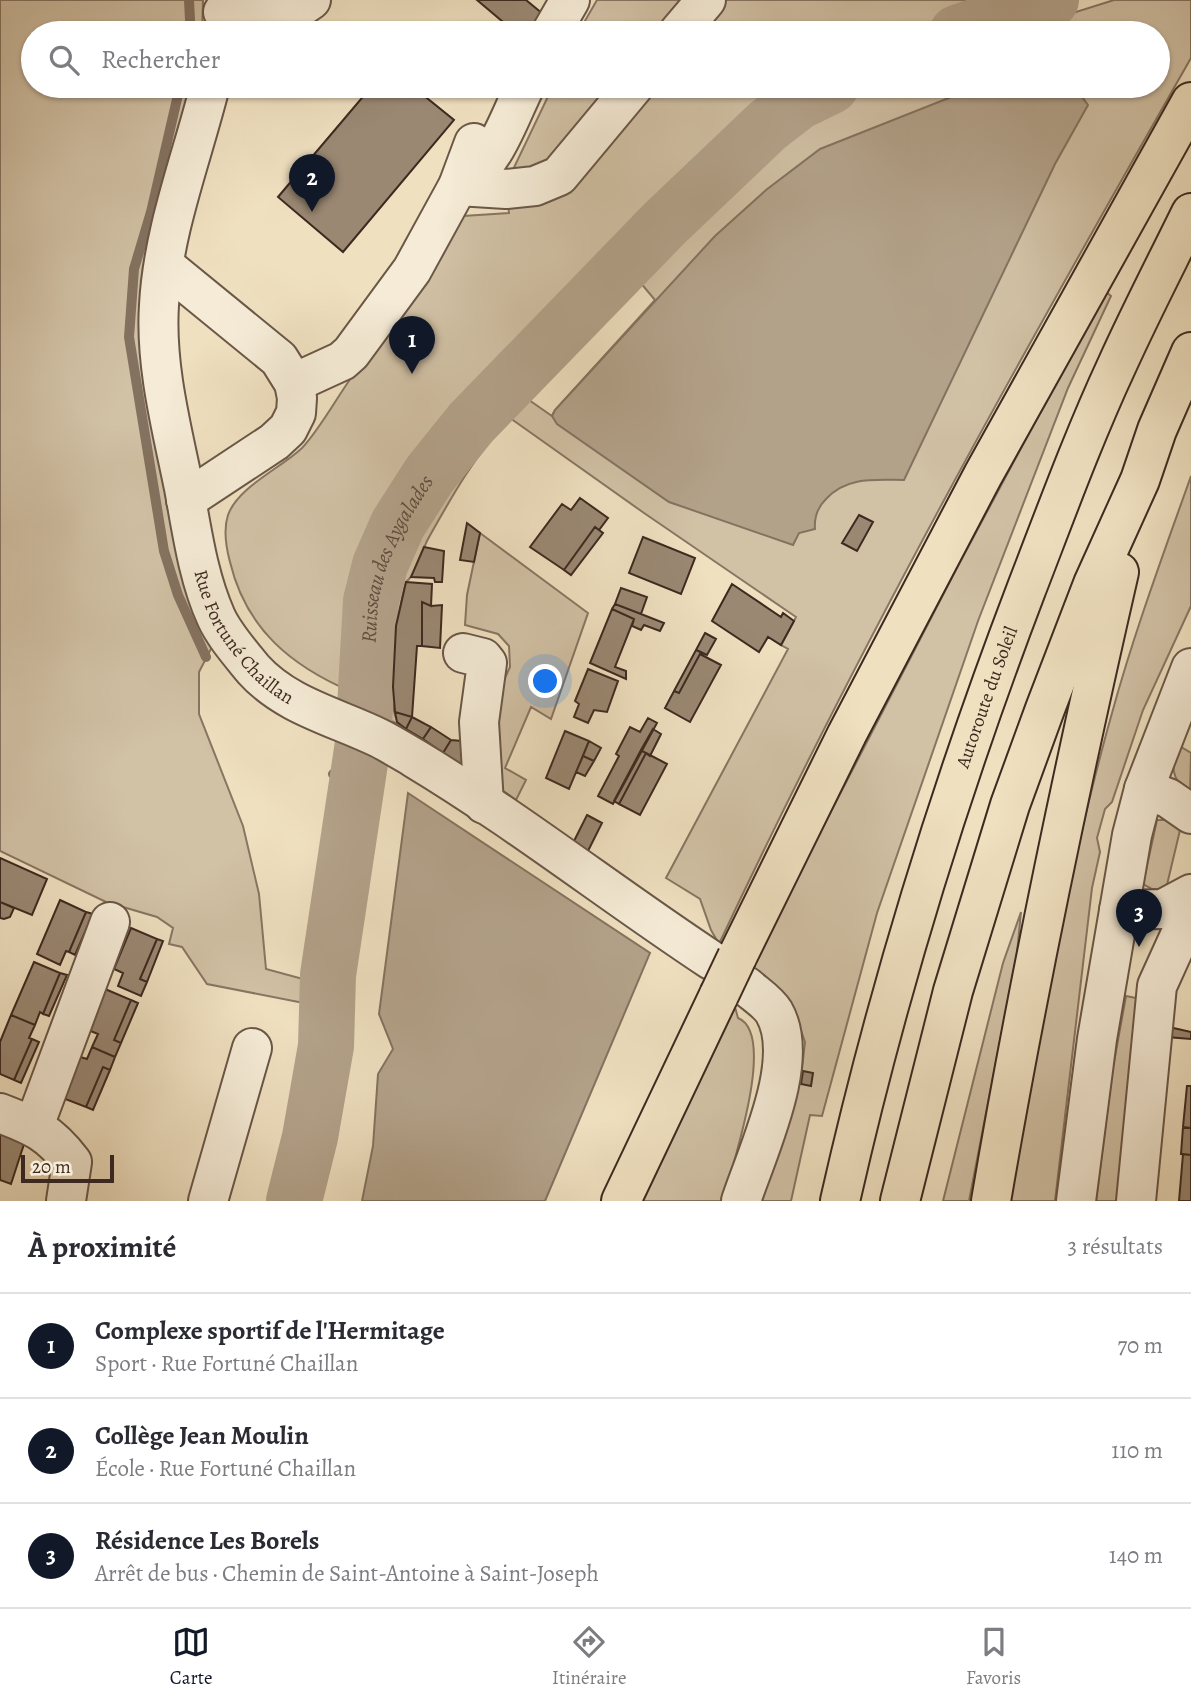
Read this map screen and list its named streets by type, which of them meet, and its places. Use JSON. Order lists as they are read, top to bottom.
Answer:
{
  "streets": {
    "highway": ["Autoroute du Soleil"],
    "street": ["Rue Fortuné Chaillan"]
  },
  "water": ["Ruisseau des Aygalades"],
  "scale_bar": "20 m",
  "page": {
    "search": "Rechercher",
    "pins": ["2", "1", "3"],
    "scale": "20 m",
    "heading": ["À proximité", "3 résultats"],
    "list": [
      {
        "mark": "1",
        "name": "Complexe sportif de l'Hermitage",
        "note": "Sport · Rue Fortuné Chaillan",
        "value": "70 m"
      },
      {
        "mark": "2",
        "name": "Collège Jean Moulin",
        "note": "École · Rue Fortuné Chaillan",
        "value": "110 m"
      },
      {
        "mark": "3",
        "name": "Résidence Les Borels",
        "note": "Arrêt de bus · Chemin de Saint-Antoine à Saint-Joseph",
        "value": "140 m"
      }
    ],
    "nav": ["Carte", "Itinéraire", "Favoris"]
  }
}
